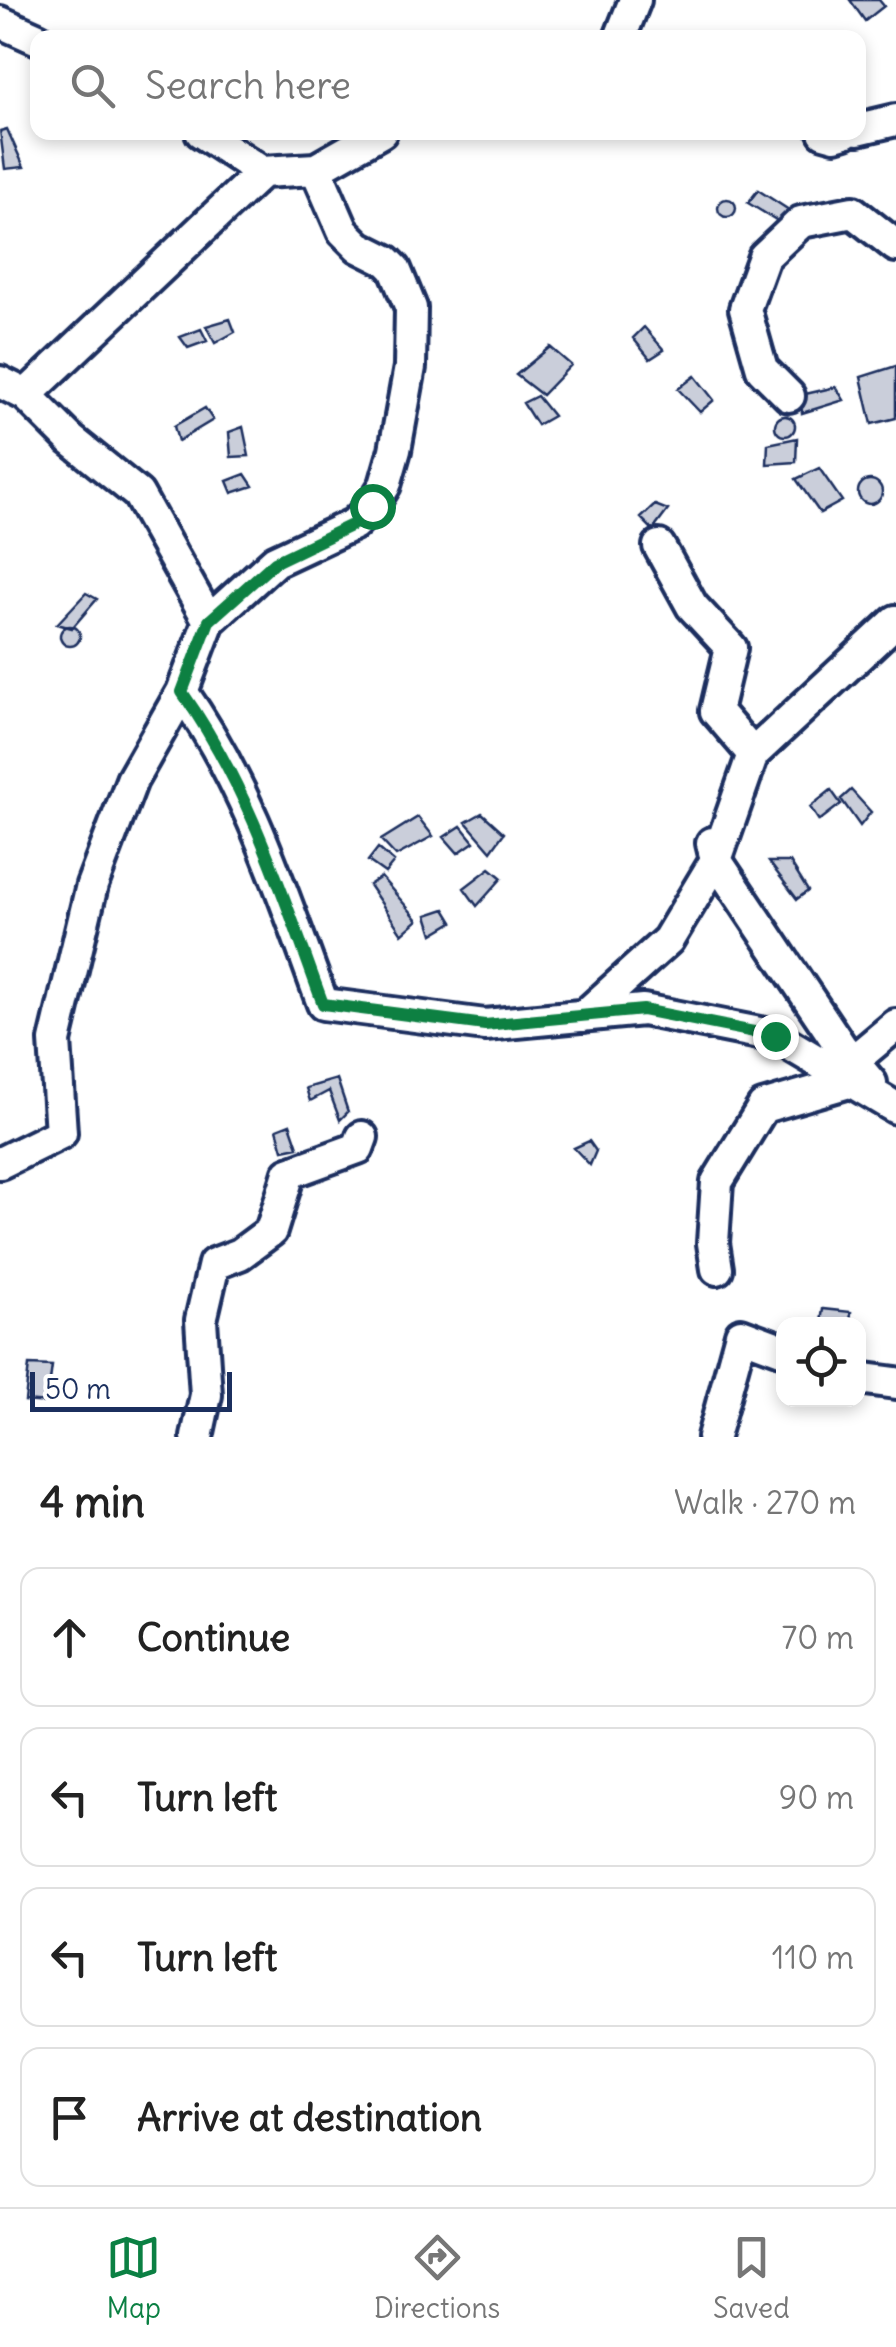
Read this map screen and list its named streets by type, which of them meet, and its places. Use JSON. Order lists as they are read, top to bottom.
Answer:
{
  "scale_bar": "50 m",
  "page": {
    "search": "Search here",
    "scale": "50 m",
    "heading": ["4 min", "Walk · 270 m"],
    "list": [
      ["Continue", "70 m"],
      ["Turn left", "90 m"],
      ["Turn left", "110 m"],
      "Arrive at destination"
    ],
    "nav": ["Map", "Directions", "Saved"]
  }
}
